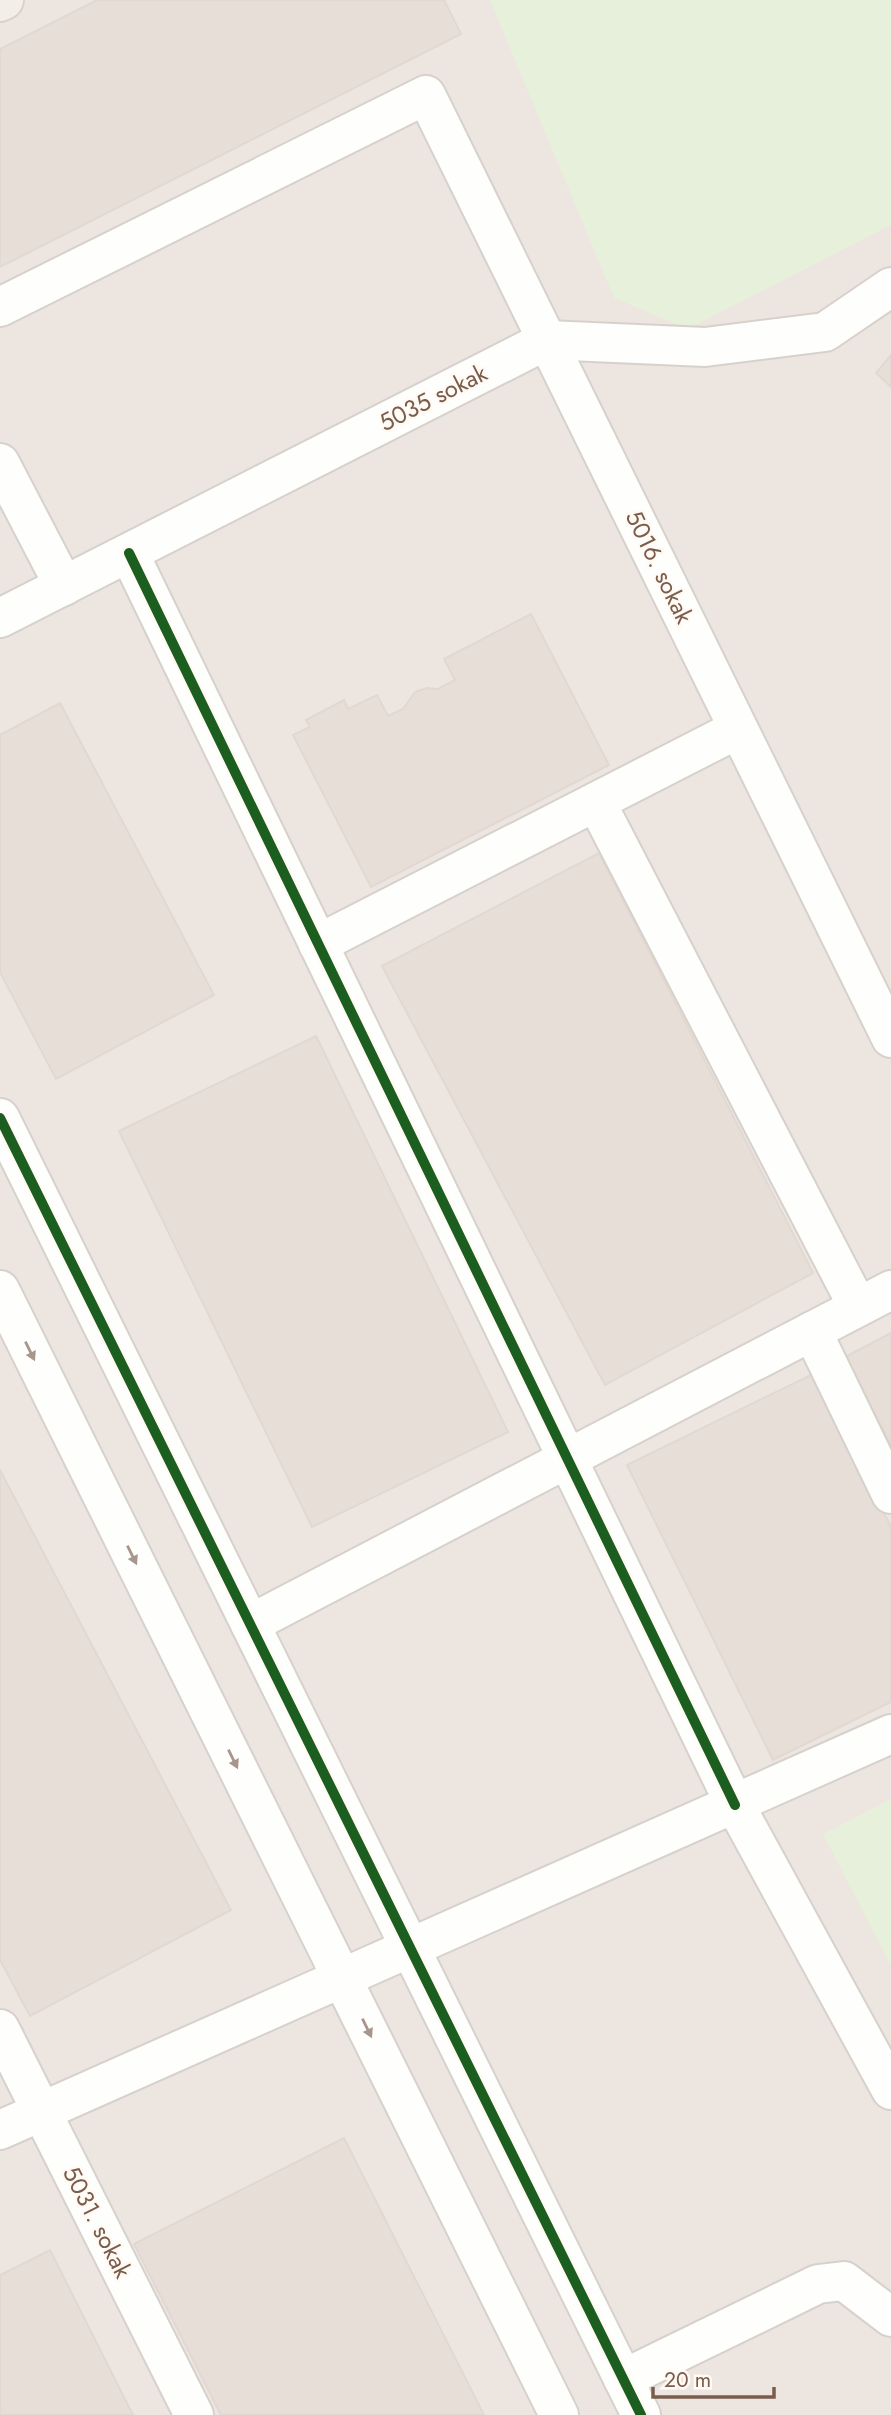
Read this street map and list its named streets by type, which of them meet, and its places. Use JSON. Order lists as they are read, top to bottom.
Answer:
{
  "streets": {
    "street": ["5035 sokak", "5016. sokak", "5031. sokak"]
  },
  "crossings": [
    ["5035 sokak", "5016. sokak"]
  ],
  "scale_bar": "20 m"
}
